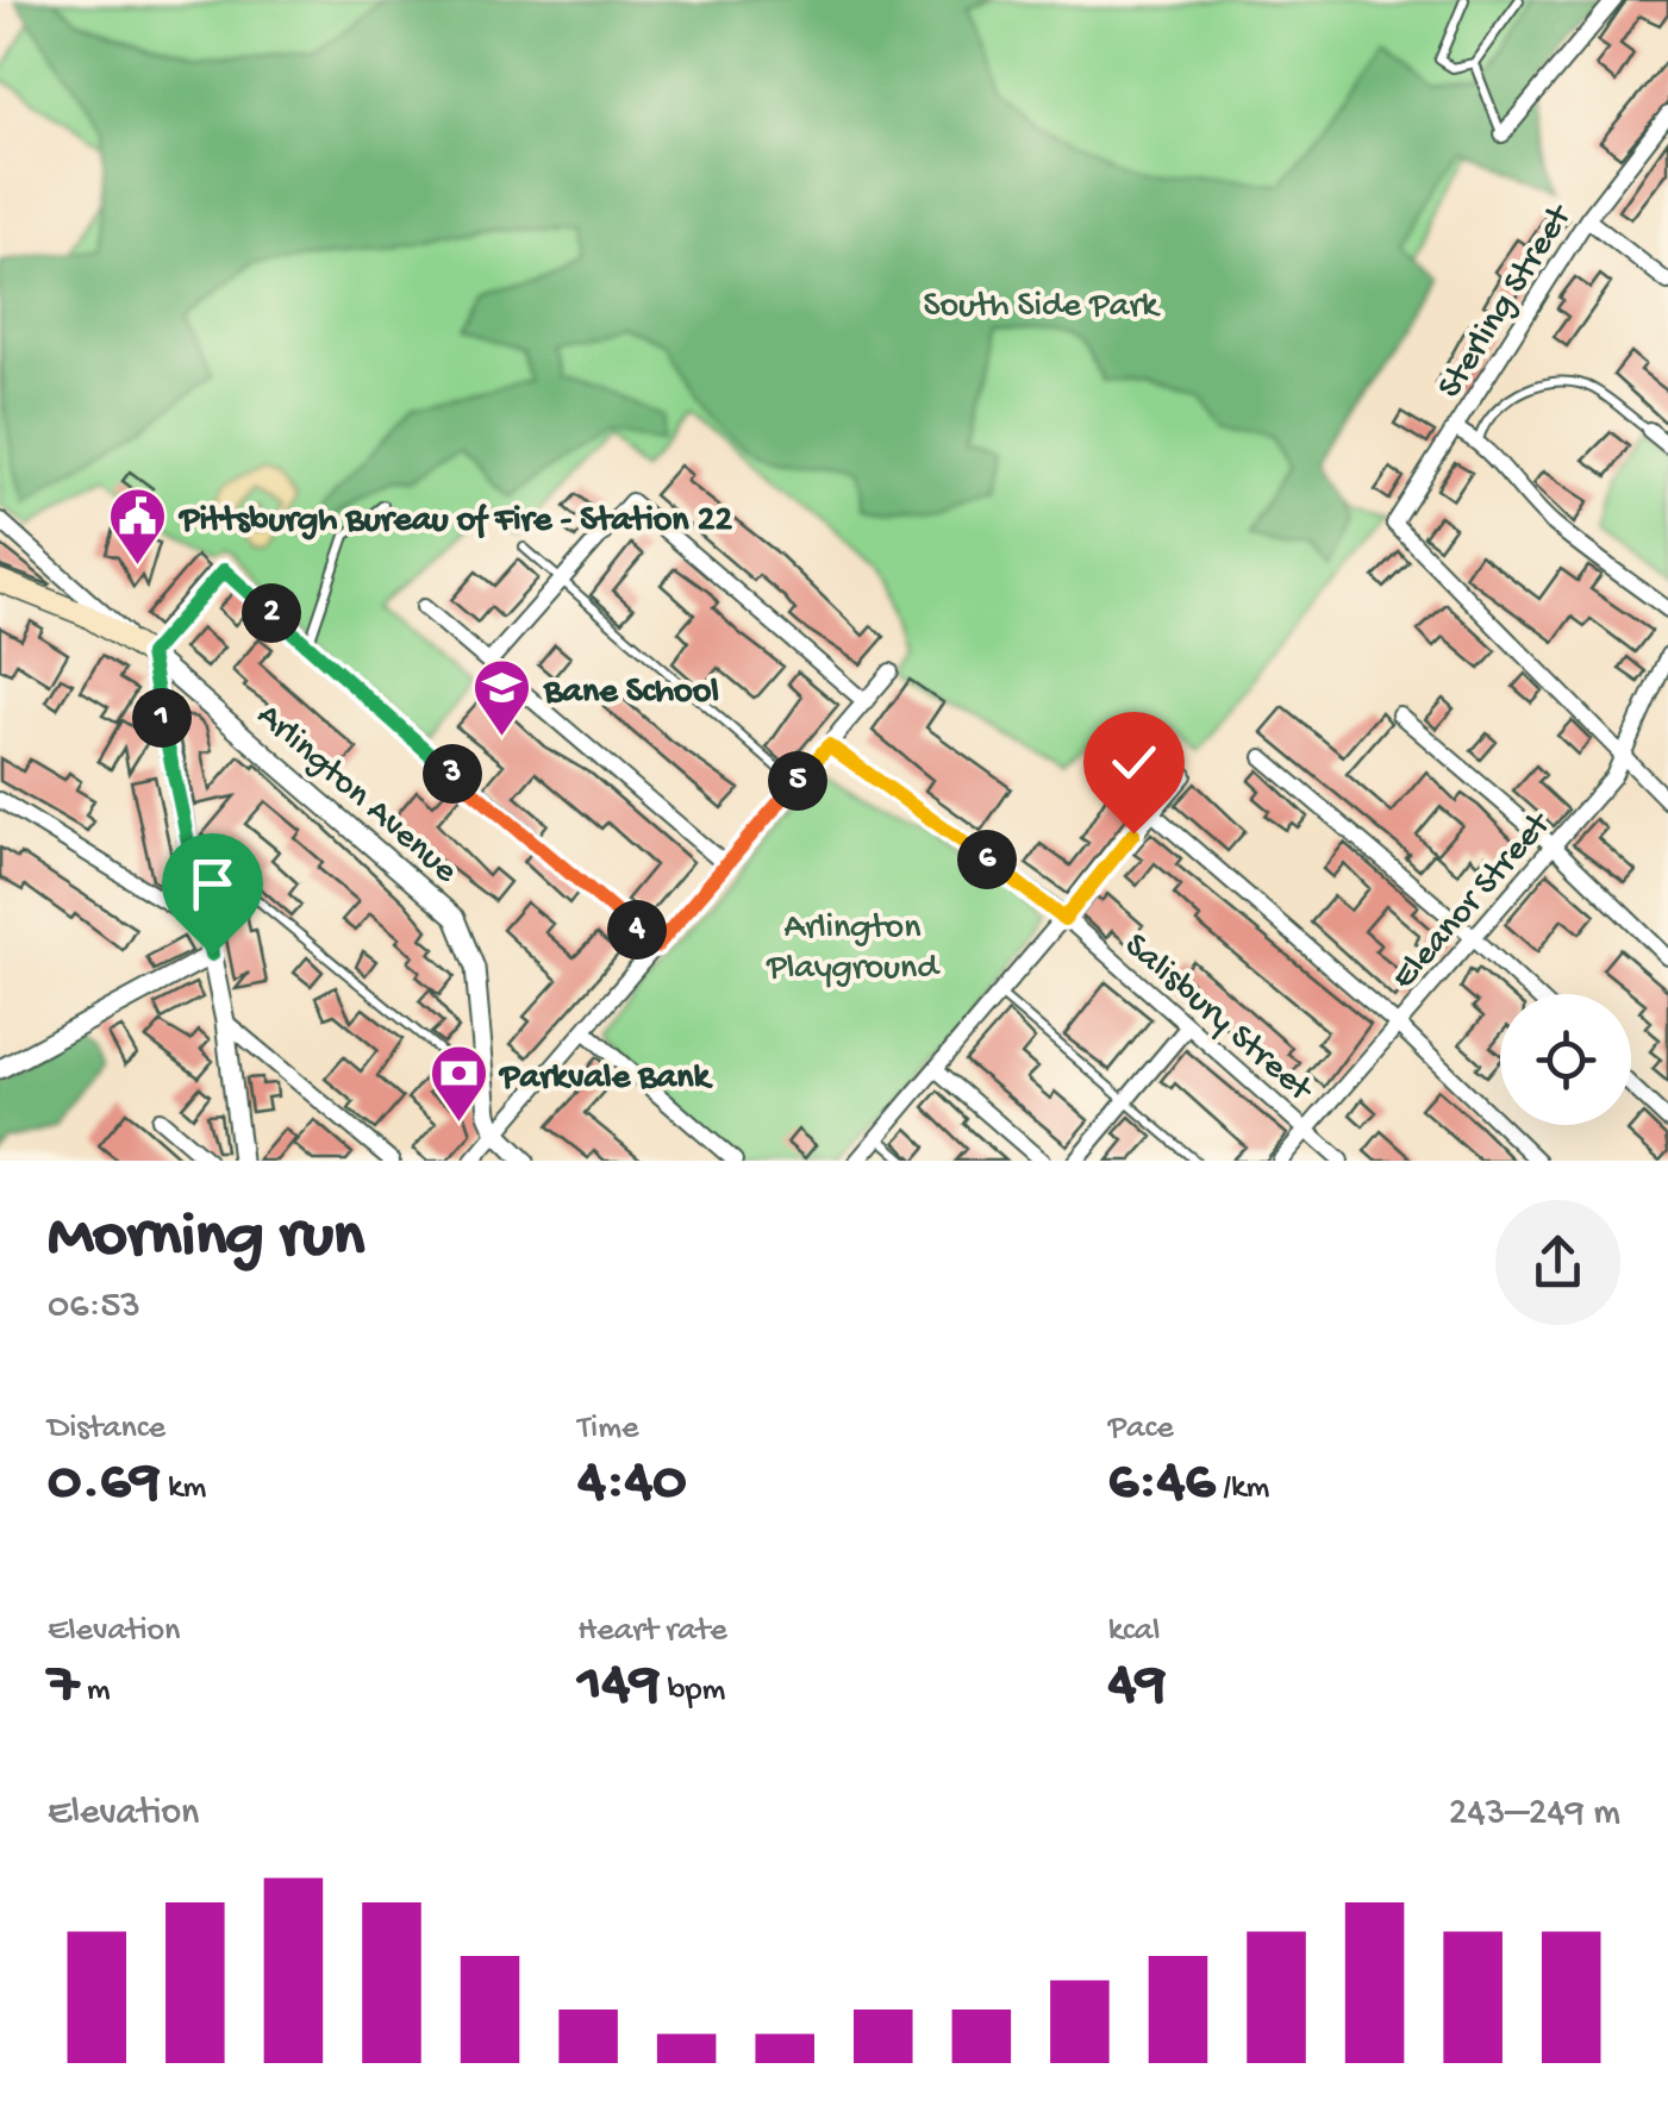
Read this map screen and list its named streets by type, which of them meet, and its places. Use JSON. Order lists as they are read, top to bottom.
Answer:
{
  "streets": {
    "main road": ["Arlington Avenue"],
    "street": ["Sterling Street", "Eleanor Street", "Salisbury Street"]
  },
  "crossings": [
    ["Sterling Street", "Eleanor Street"],
    ["Eleanor Street", "Salisbury Street"]
  ],
  "parks": ["South Side Park", "Arlington Playground"],
  "places": {
    "public building": ["Pittsburgh Bureau of Fire - Station 22"],
    "school or university": ["Bane School"],
    "bank": ["Parkvale Bank"]
  },
  "page": {
    "pins": [
      "2",
      "1",
      "3",
      "5",
      "6",
      "4"
    ],
    "heading": ["Morning run", "06:53"],
    "stats": [
      ["Distance", "0.69 km"],
      ["Time", "4:40"],
      ["Pace", "6:46 /km"],
      ["Elevation", "7 m"],
      ["Heart rate", "149 bpm"],
      ["kcal", "49"]
    ],
    "chart": ["Elevation", "243–249 m"]
  }
}
